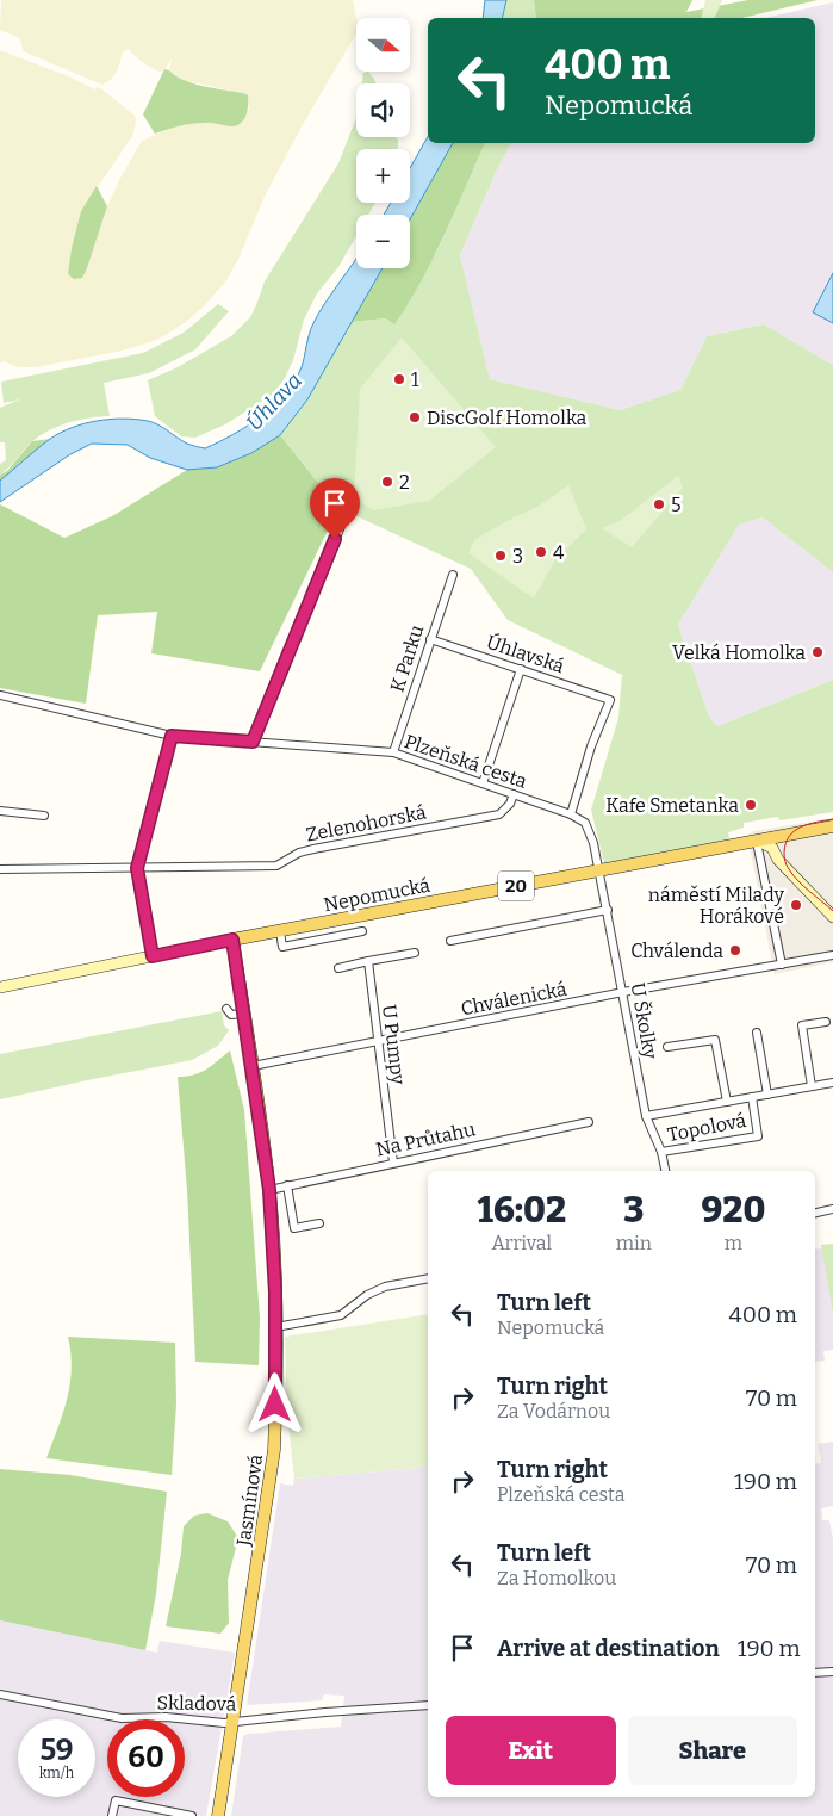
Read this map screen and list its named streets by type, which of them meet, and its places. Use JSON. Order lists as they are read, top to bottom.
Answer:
{
  "streets": {
    "main road": ["20", "Nepomucká", "Jasmínová"],
    "street": [
      "Úhlavská",
      "K Parku",
      "Plzeňská cesta",
      "Zelenohorská",
      "Chválenická",
      "U Školky",
      "U Pumpy",
      "Topolová",
      "Na Průtahu",
      "Skladová"
    ]
  },
  "crossings": [
    ["Úhlavská", "K Parku"],
    ["Úhlavská", "Plzeňská cesta"],
    ["K Parku", "Plzeňská cesta"],
    ["Plzeňská cesta", "Zelenohorská"],
    ["Plzeňská cesta", "Nepomucká"],
    ["Plzeňská cesta", "U Školky"],
    ["20", "Nepomucká"],
    ["Nepomucká", "U Školky"],
    ["Nepomucká", "Jasmínová"],
    ["Chválenická", "U Školky"],
    ["Chválenická", "U Pumpy"],
    ["Chválenická", "Jasmínová"],
    ["U Školky", "Topolová"],
    ["U Pumpy", "Na Průtahu"],
    ["Na Průtahu", "Jasmínová"],
    ["Jasmínová", "Skladová"]
  ],
  "water": ["Úhlava"],
  "places": [
    "1",
    "DiscGolf Homolka",
    "2",
    "5",
    "4",
    "3",
    "Velká Homolka",
    "Kafe Smetanka",
    "náměstí Milady Horákové",
    "Chválenda"
  ],
  "north": "right",
  "page": {
    "map_buttons": ["+", "−"],
    "turn": ["400 m", "Nepomucká"],
    "eta": [
      "16:02",
      "Arrival",
      "3",
      "min",
      "920",
      "m"
    ],
    "list": [
      {
        "name": "Turn left",
        "note": "Nepomucká",
        "value": "400 m"
      },
      {
        "name": "Turn right",
        "note": "Za Vodárnou",
        "value": "70 m"
      },
      {
        "name": "Turn right",
        "note": "Plzeňská cesta",
        "value": "190 m"
      },
      {
        "name": "Turn left",
        "note": "Za Homolkou",
        "value": "70 m"
      },
      {
        "name": "Arrive at destination",
        "value": "190 m"
      }
    ],
    "buttons": ["Exit", "Share"],
    "speed": "59 km/h",
    "limit": "60"
  }
}
